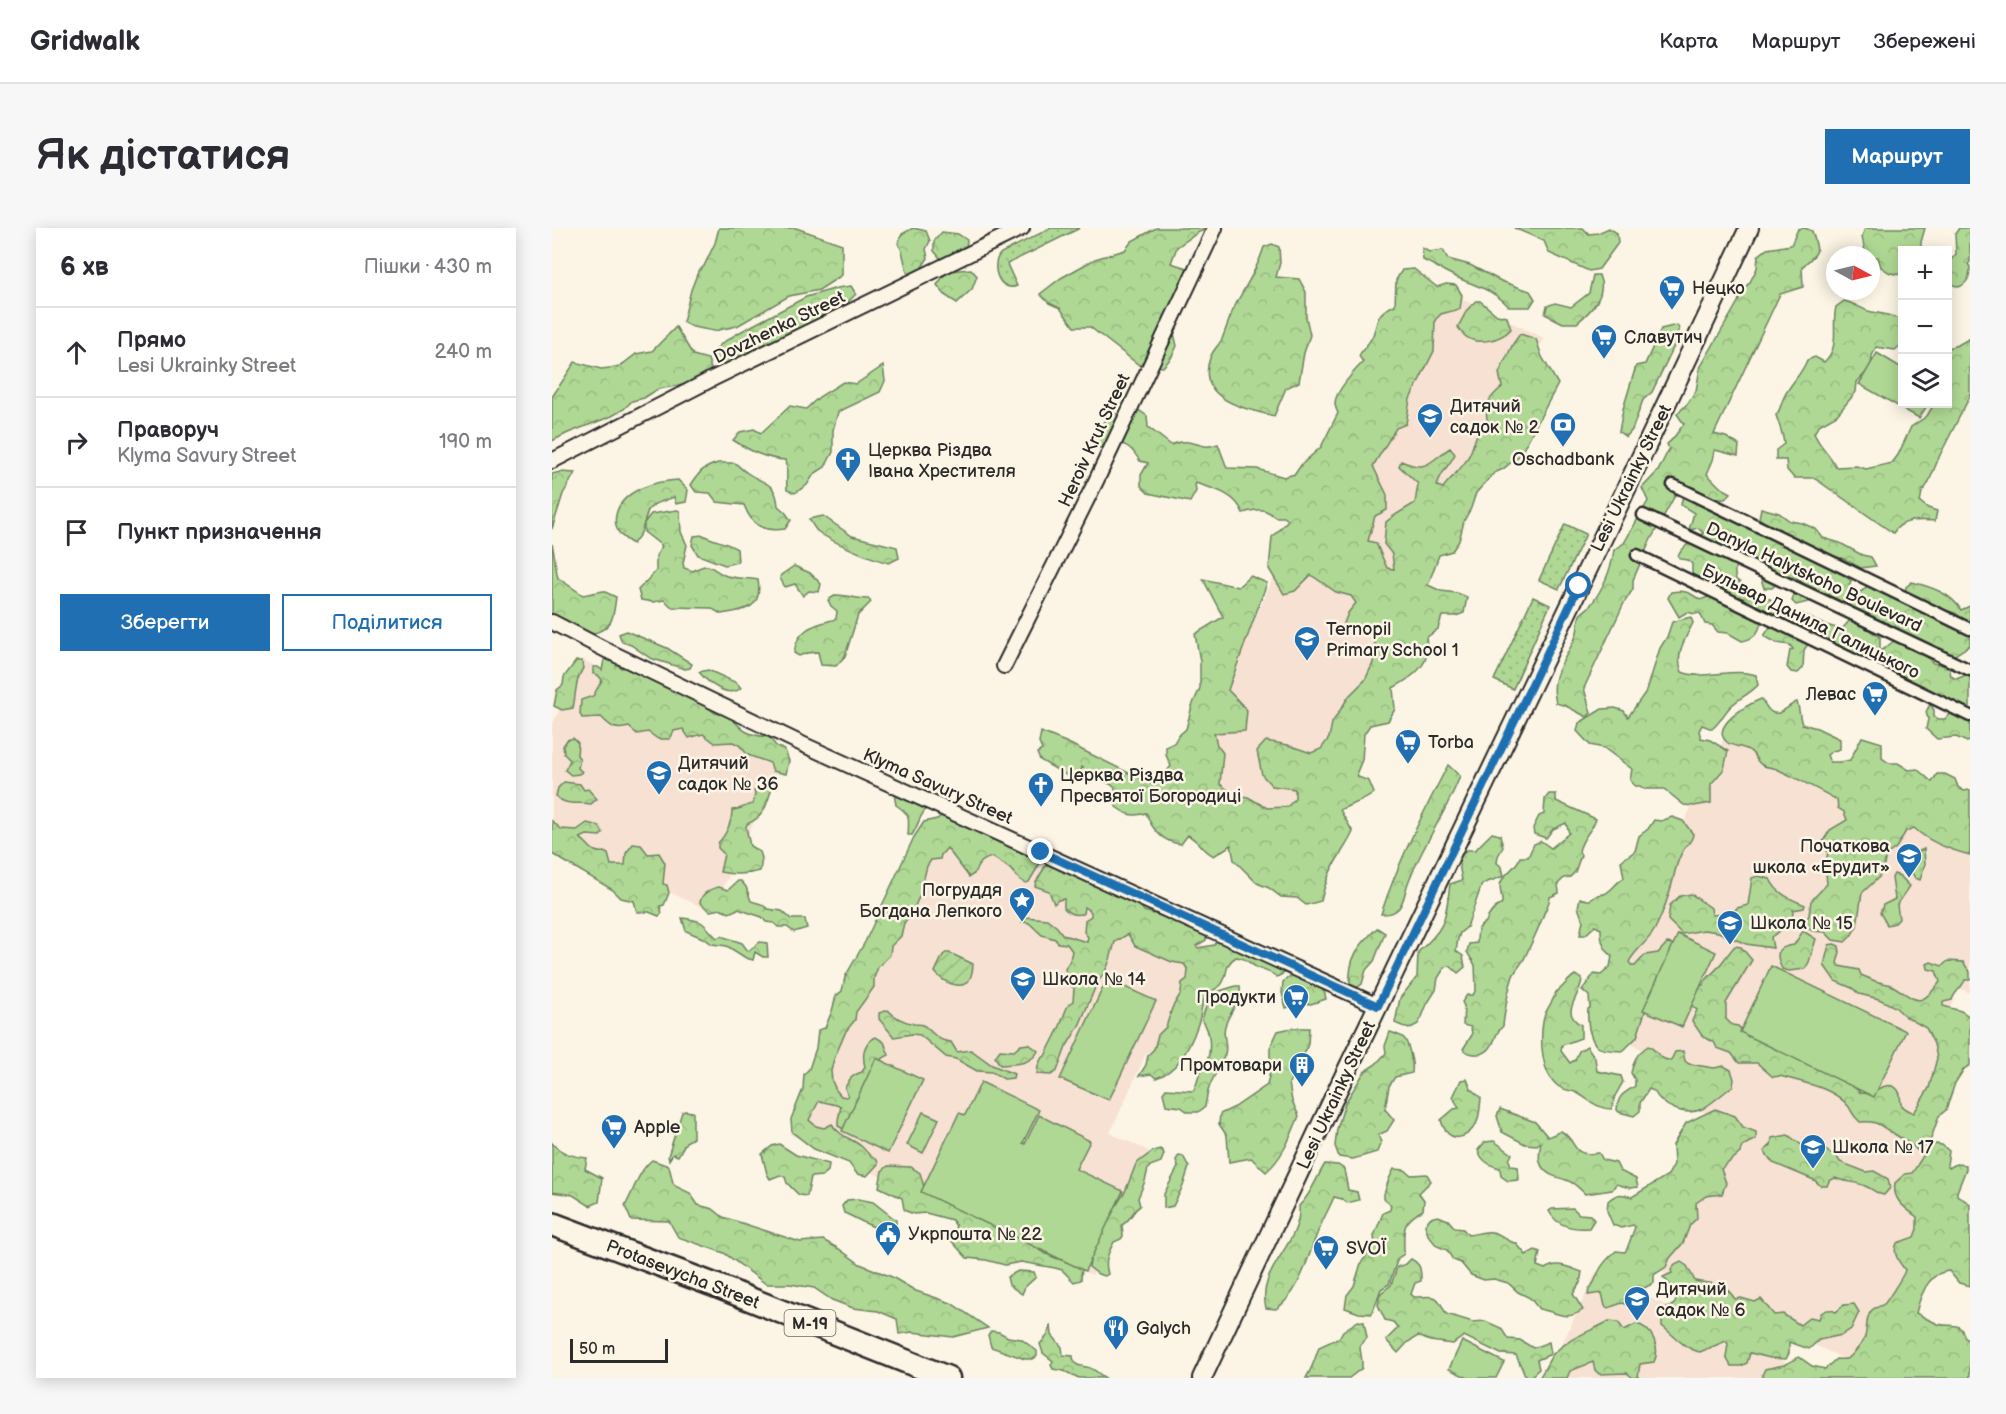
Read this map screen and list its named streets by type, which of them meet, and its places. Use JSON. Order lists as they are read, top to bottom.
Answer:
{
  "streets": {
    "highway": ["Protasevycha Street", "М-19"],
    "main road": ["Lesi Ukrainky Street"],
    "street": [
      "Dovzhenka Street",
      "Heroiv Krut Street",
      "Danyla Halytskoho Boulevard",
      "Бульвар Данила Галицького",
      "Klyma Savury Street"
    ]
  },
  "crossings": [
    ["Lesi Ukrainky Street", "Klyma Savury Street"]
  ],
  "places": {
    "supermarket": [
      "Нецко",
      "Славутич",
      "Левас",
      "Torba",
      "Продукти",
      "Apple",
      "SVOЇ"
    ],
    "school or university": [
      "Дитячий садок № 2",
      "Ternopil Primary School 1",
      "Дитячий садок № 36",
      "Початкова школа «Ерудит»",
      "Школа № 15",
      "Школа № 14",
      "Школа № 17",
      "Дитячий садок № 6"
    ],
    "bank": ["Oschadbank"],
    "church": ["Церква Різдва Івана Хрестителя", "Церква Різдва Пресвятої Богородиці"],
    "place": ["Погруддя Богдана Лепкого"],
    "building": ["Промтовари"],
    "public building": ["Укрпошта № 22"],
    "restaurant": ["Galych"]
  },
  "scale_bar": "50 m",
  "north": "right",
  "page": {
    "header": "Gridwalk",
    "nav": ["Карта", "Маршрут", "Збережені"],
    "buttons": [
      "Маршрут",
      ["Зберегти", "Поділитися"]
    ],
    "title": "Як дістатися",
    "heading": ["6 хв", "Пішки · 430 m"],
    "map_buttons": ["+", "−"],
    "list": [
      ["Прямо", "Lesi Ukrainky Street", "240 m"],
      ["Праворуч", "Klyma Savury Street", "190 m"],
      "Пункт призначення"
    ],
    "scale": "50 m"
  }
}
